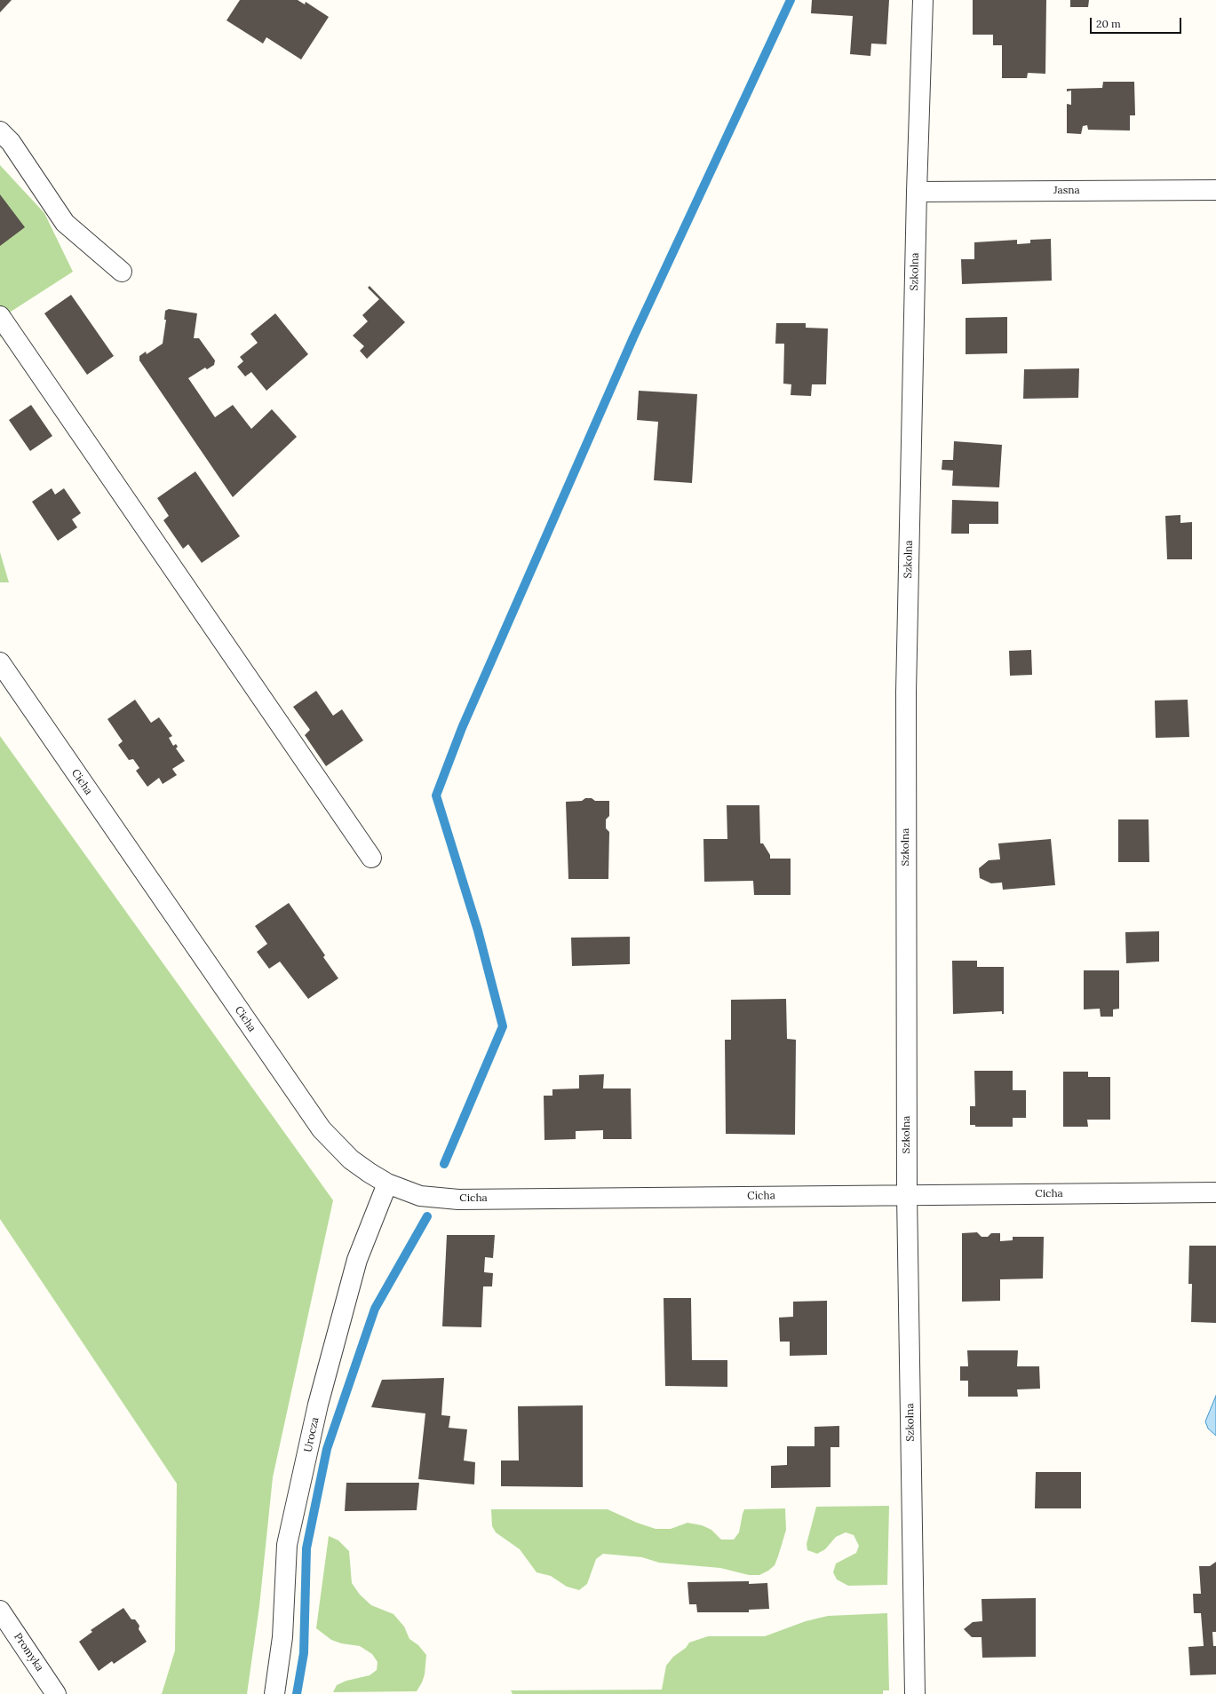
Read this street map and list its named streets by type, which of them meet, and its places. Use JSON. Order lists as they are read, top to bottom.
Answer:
{
  "streets": {
    "street": [
      "Jasna",
      "Szkolna",
      "Cicha",
      "Urocza",
      "Promyka"
    ]
  },
  "crossings": [
    ["Jasna", "Szkolna"],
    ["Szkolna", "Cicha"],
    ["Cicha", "Urocza"]
  ],
  "scale_bar": "20 m"
}
